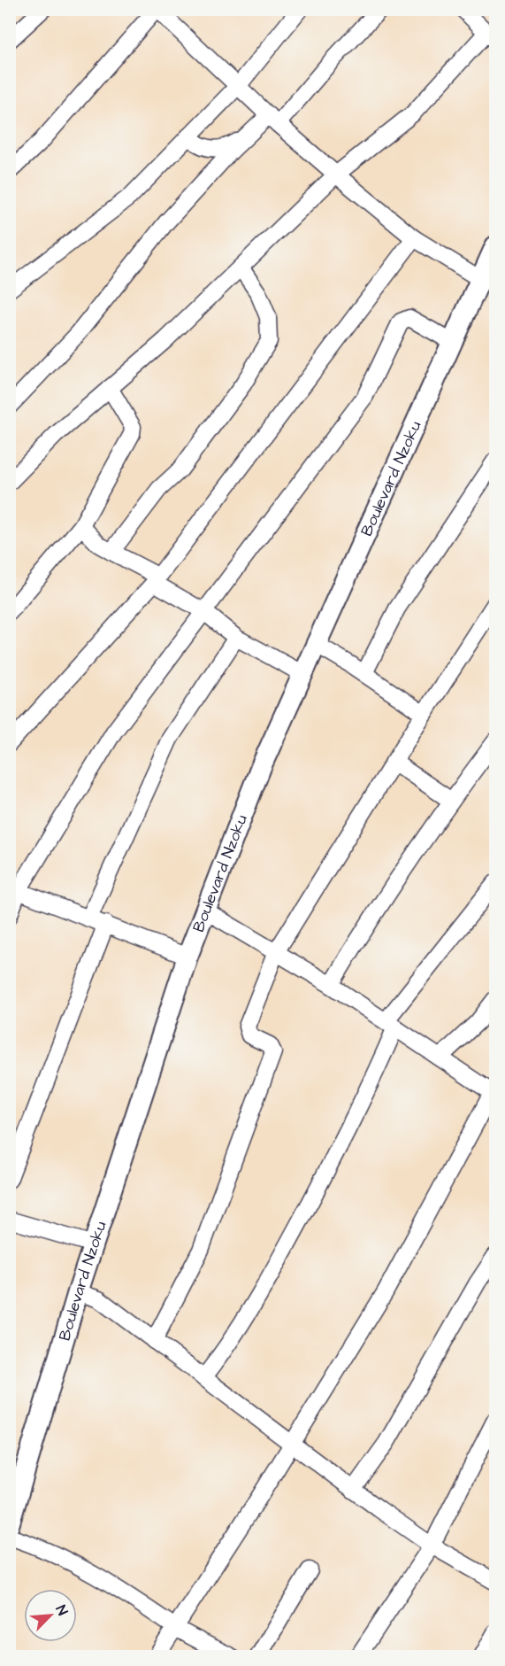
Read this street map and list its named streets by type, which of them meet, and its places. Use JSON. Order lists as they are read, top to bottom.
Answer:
{
  "streets": {
    "street": ["Boulevard Nzoku"]
  },
  "north": "top right"
}
